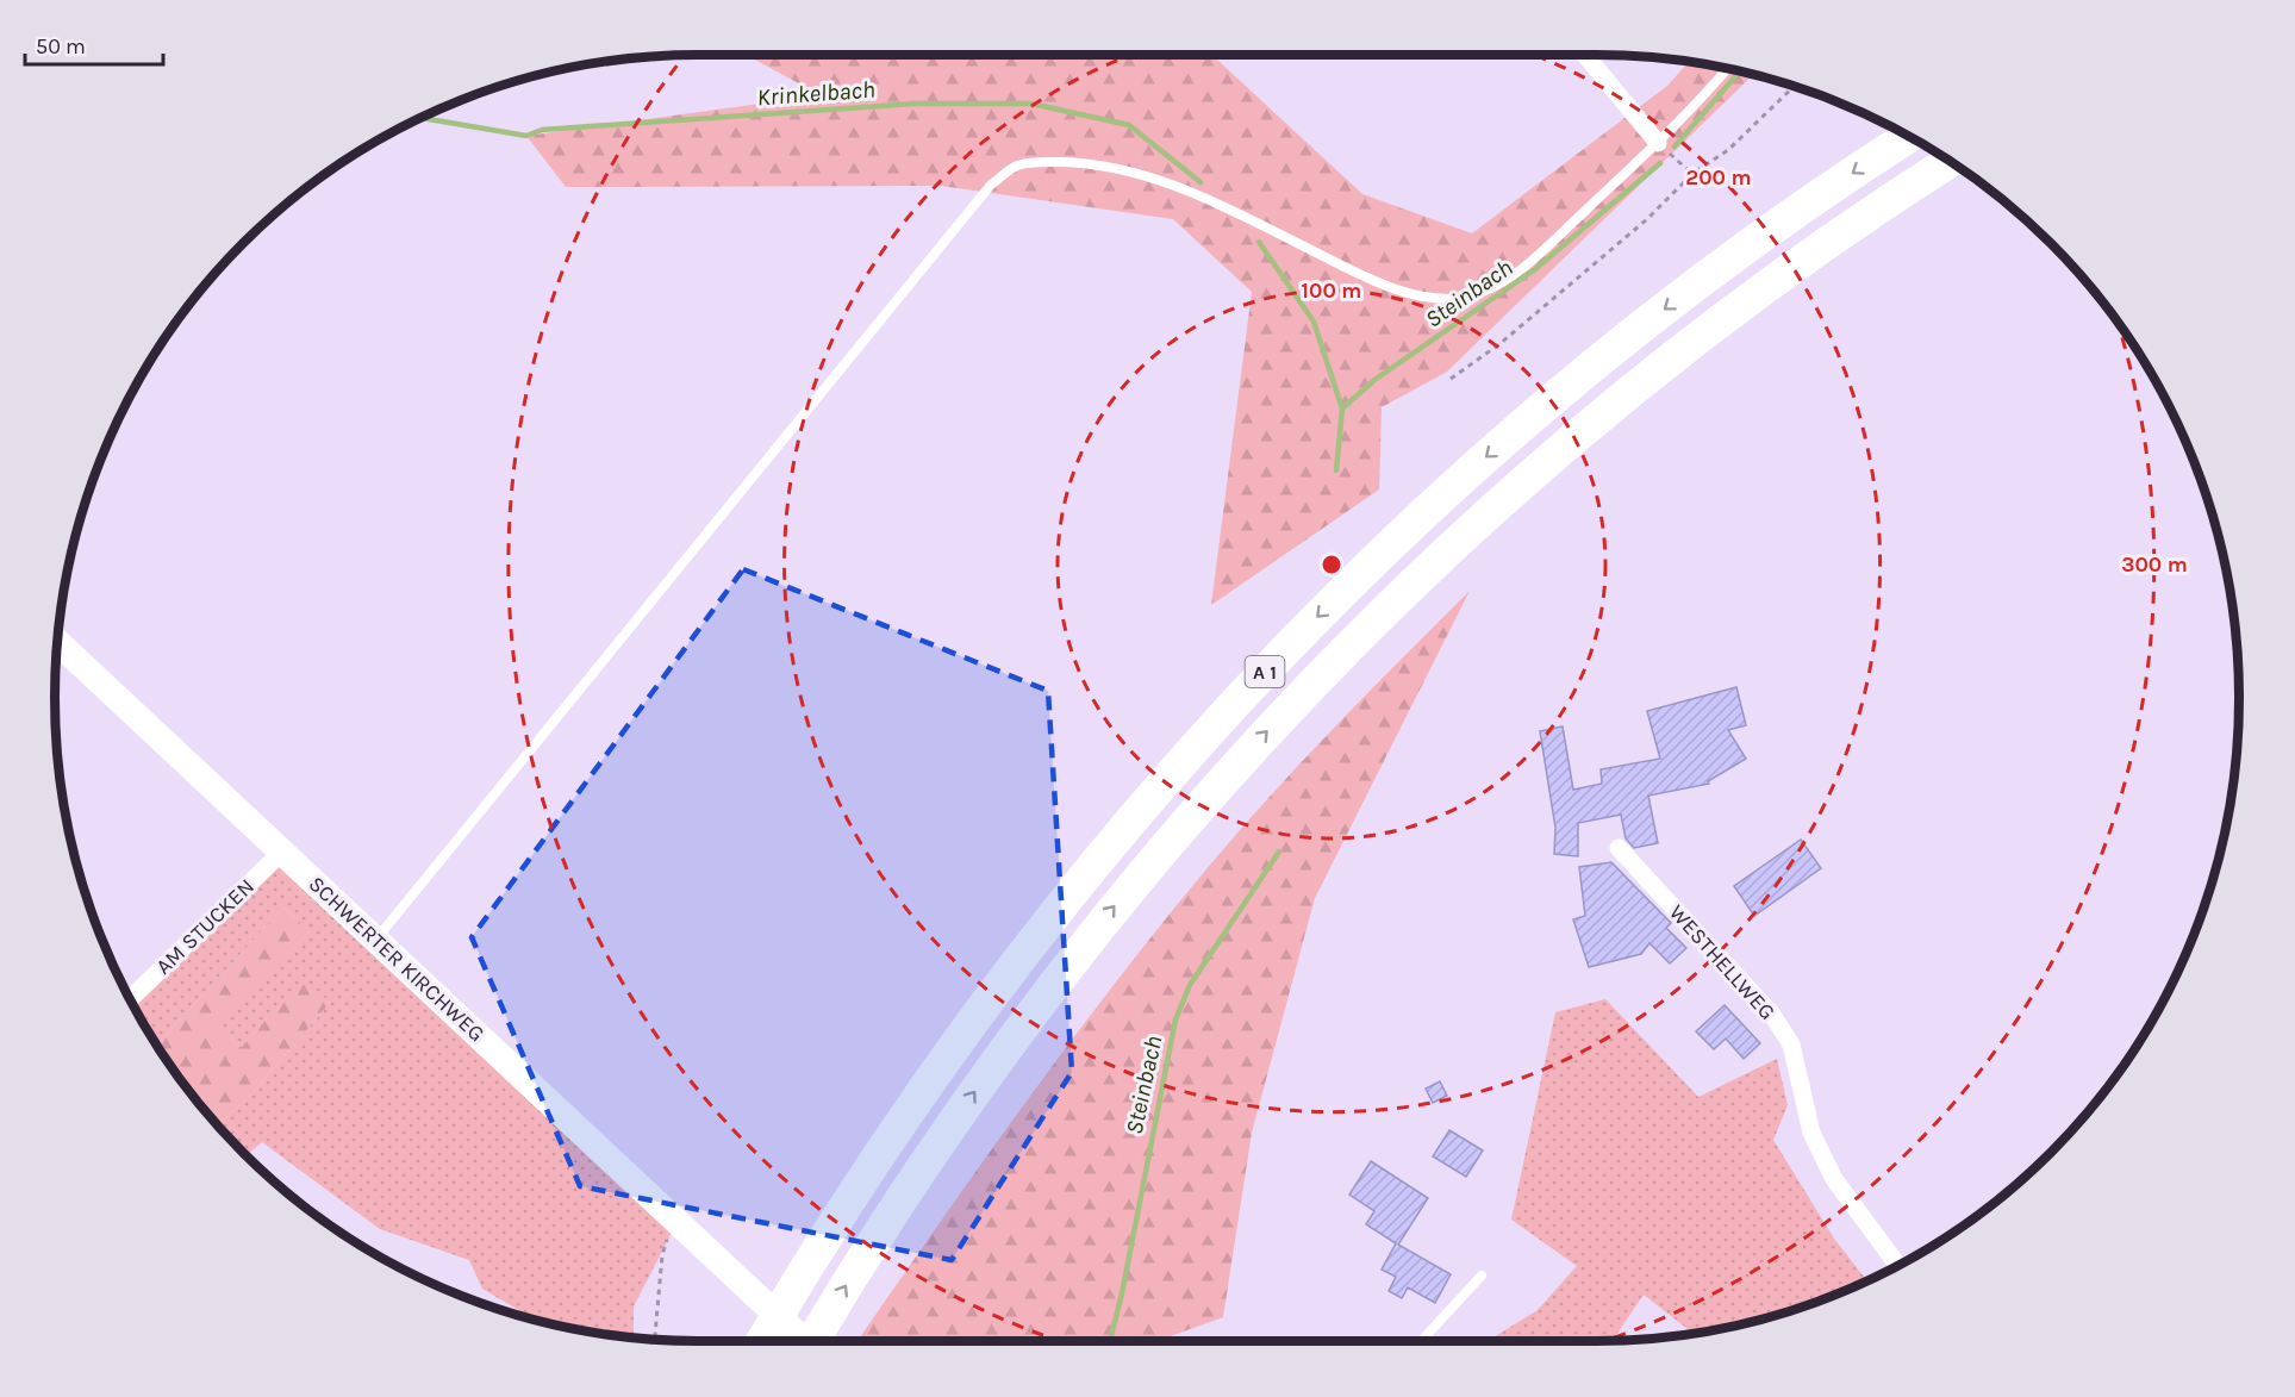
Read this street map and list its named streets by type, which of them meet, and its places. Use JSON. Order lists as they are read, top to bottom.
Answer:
{
  "streets": {
    "highway": ["A 1"],
    "main road": ["SCHWERTER KIRCHWEG"],
    "street": ["AM STUCKEN", "WESTHELLWEG"]
  },
  "crossings": [
    ["AM STUCKEN", "SCHWERTER KIRCHWEG"]
  ],
  "water": ["Krinkelbach", "Steinbach"],
  "scale_bar": "50 m",
  "rings": ["200 m", "100 m", "300 m"]
}
